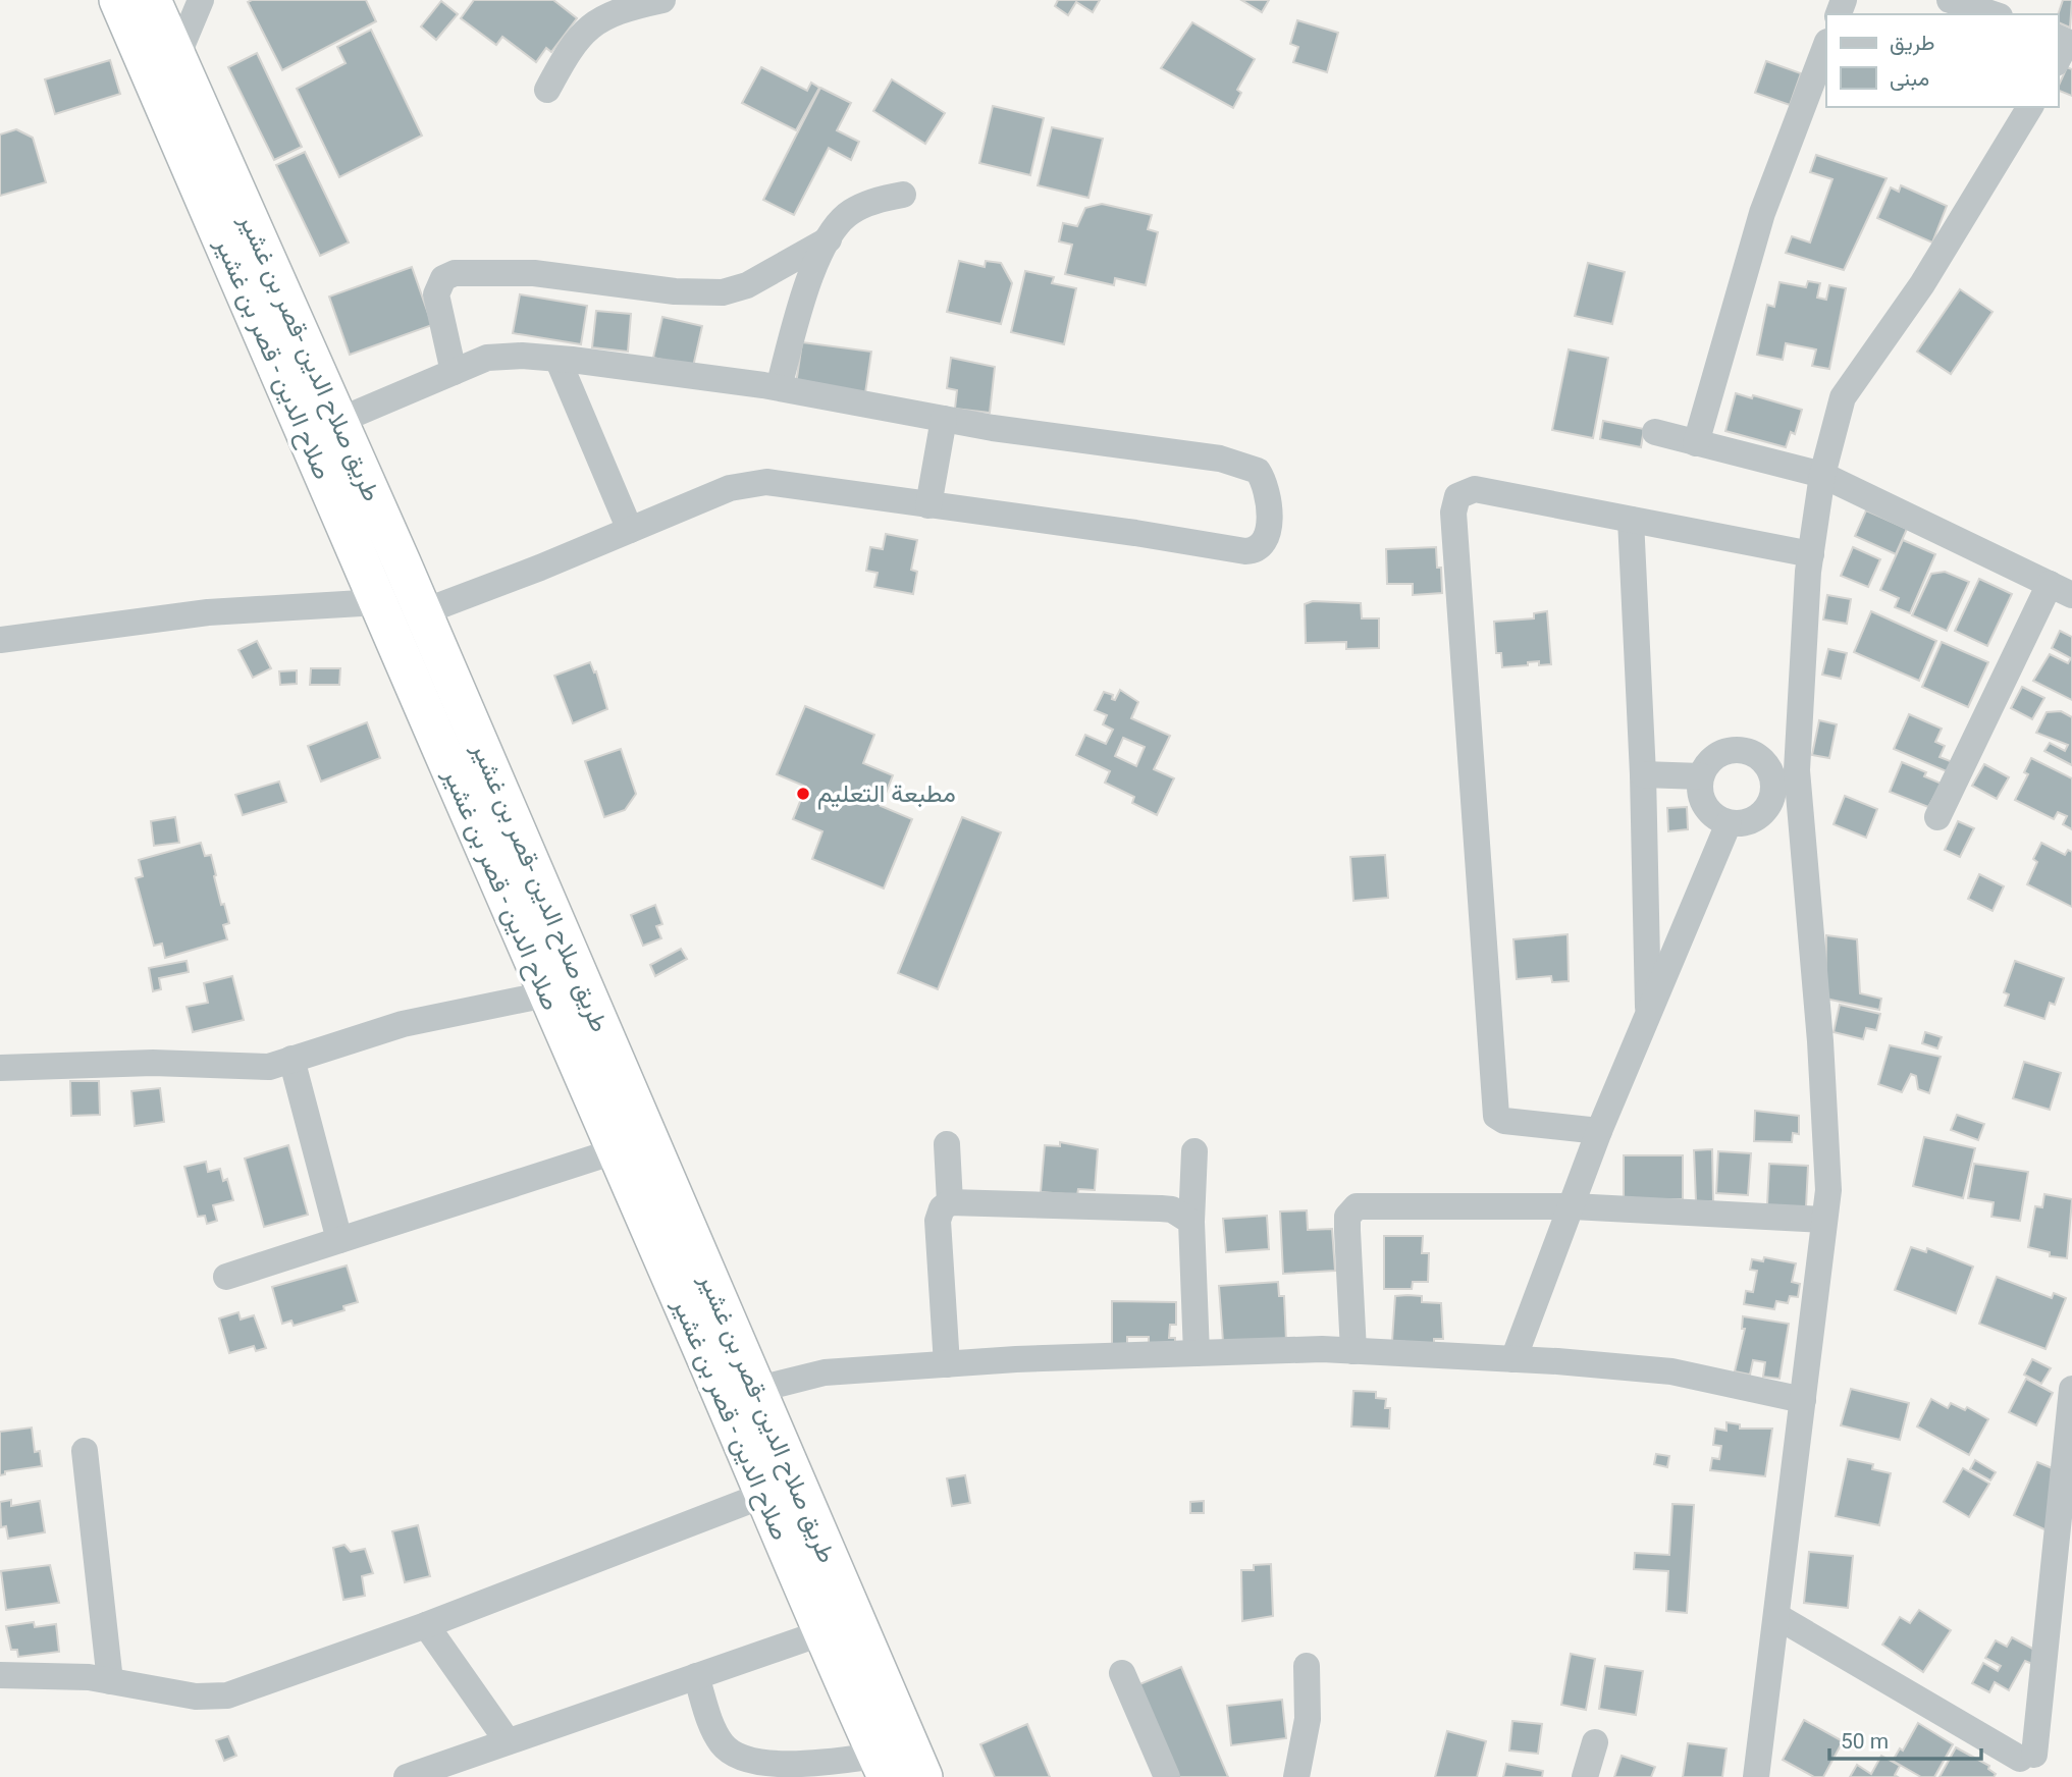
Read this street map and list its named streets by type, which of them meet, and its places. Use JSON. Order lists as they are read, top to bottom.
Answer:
{
  "streets": {
    "highway": ["طريق صلاح الدين -قصر بن غشير", "صلاح الدين - قصر بن غشير"]
  },
  "places": ["مطبعة التعليم"],
  "legend": ["طريق", "مبنى"],
  "scale_bar": "50 m"
}
